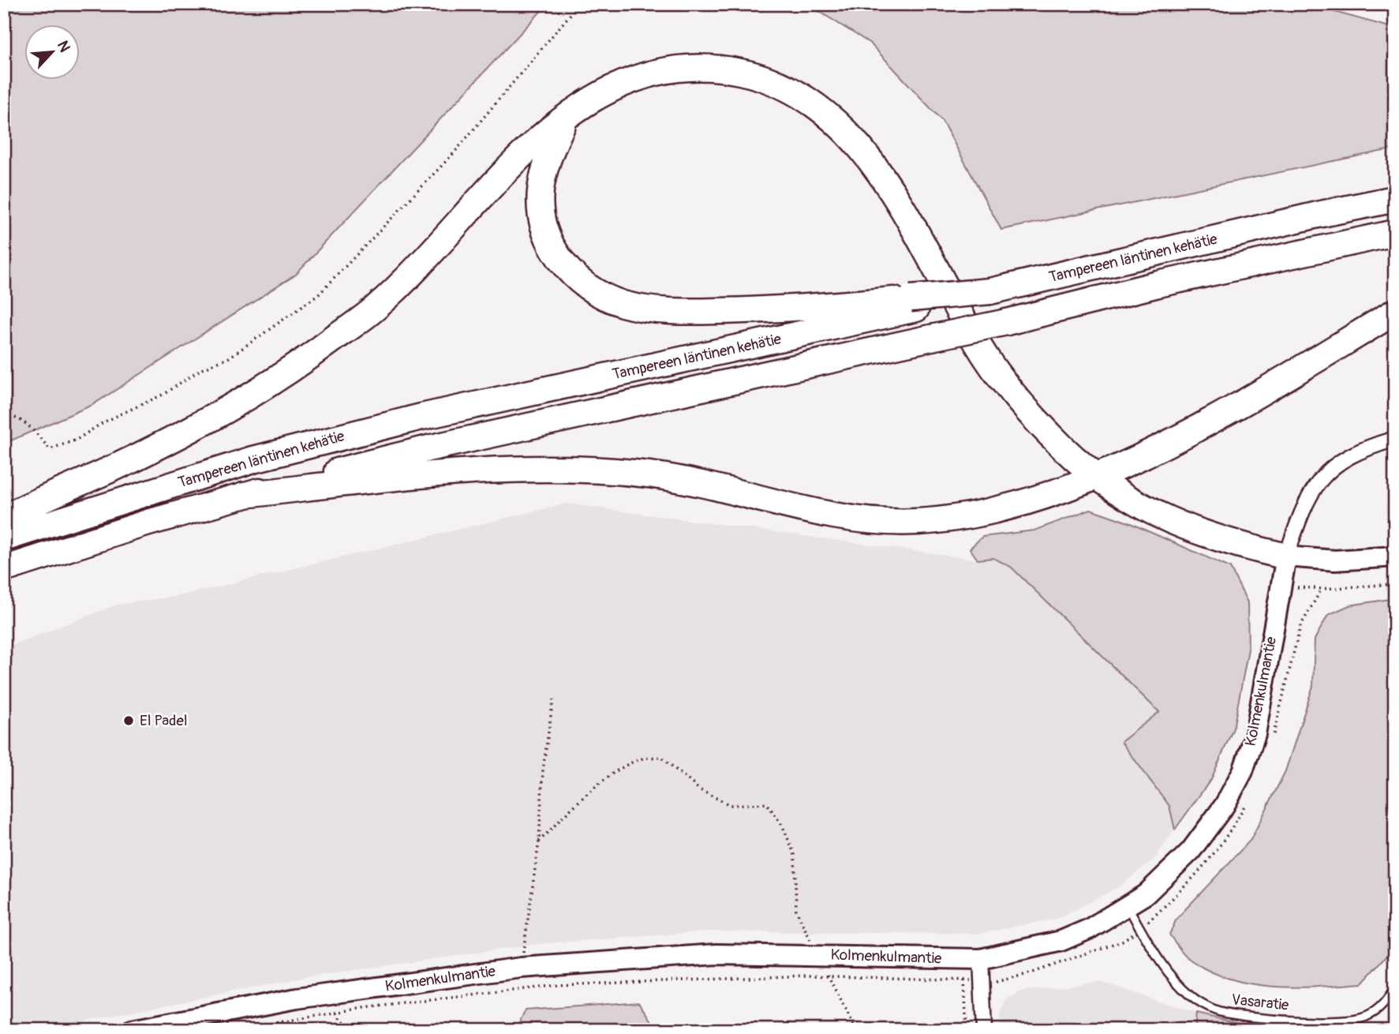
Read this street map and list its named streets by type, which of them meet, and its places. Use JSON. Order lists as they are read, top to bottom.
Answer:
{
  "streets": {
    "highway": ["Tampereen läntinen kehätie"],
    "street": ["Kolmenkulmantie"],
    "lane": ["Vasaratie"]
  },
  "crossings": [
    ["Kolmenkulmantie", "Vasaratie"]
  ],
  "places": ["El Padel"],
  "north": "top right"
}
